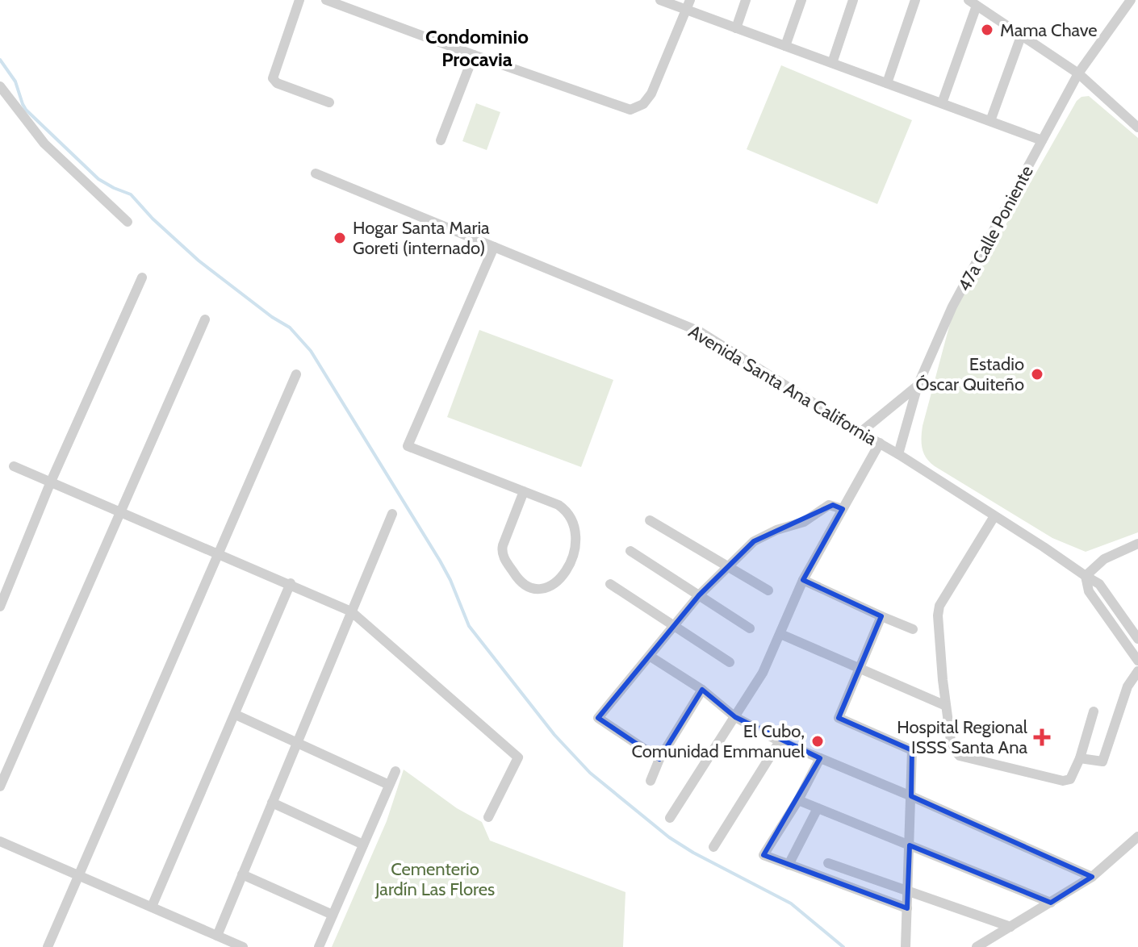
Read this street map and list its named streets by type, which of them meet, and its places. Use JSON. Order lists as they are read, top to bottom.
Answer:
{
  "streets": {
    "street": ["47a Calle Poniente", "Avenida Santa Ana California"]
  },
  "crossings": [
    ["47a Calle Poniente", "Avenida Santa Ana California"]
  ],
  "districts": ["Condominio Procavia"],
  "parks": ["Cementerio Jardín Las Flores"],
  "places": {
    "other": [
      "Mama Chave",
      "Hogar Santa Maria Goreti (internado)",
      "Estadio Óscar Quiteño",
      "El Cubo, Comunidad Emmanuel"
    ],
    "health": ["Hospital Regional ISSS Santa Ana"]
  }
}
